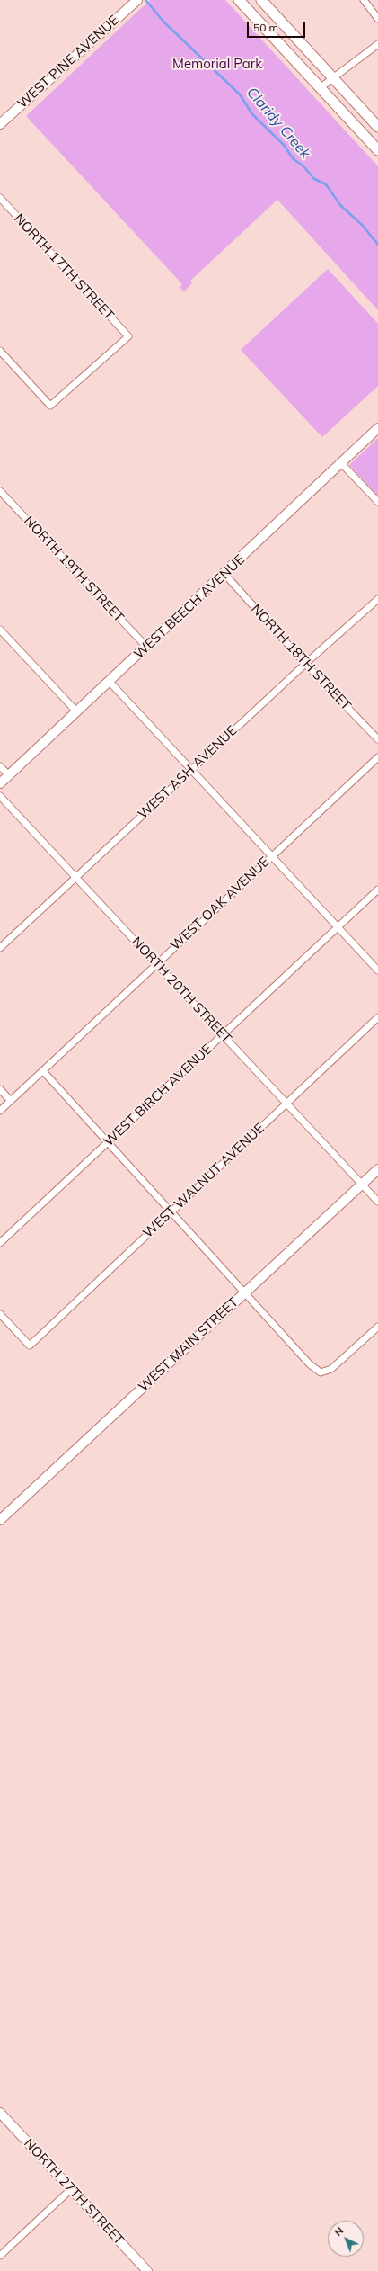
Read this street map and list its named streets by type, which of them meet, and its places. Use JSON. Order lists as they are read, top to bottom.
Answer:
{
  "streets": {
    "street": [
      "WEST PINE AVENUE",
      "NORTH 17TH STREET",
      "NORTH 19TH STREET",
      "WEST BEECH AVENUE",
      "NORTH 18TH STREET",
      "WEST ASH AVENUE",
      "WEST OAK AVENUE",
      "NORTH 20TH STREET",
      "WEST BIRCH AVENUE",
      "WEST WALNUT AVENUE",
      "WEST MAIN STREET",
      "NORTH 27TH STREET"
    ]
  },
  "crossings": [
    ["NORTH 19TH STREET", "WEST BEECH AVENUE"],
    ["WEST BEECH AVENUE", "NORTH 18TH STREET"],
    ["NORTH 18TH STREET", "WEST ASH AVENUE"],
    ["WEST ASH AVENUE", "NORTH 20TH STREET"],
    ["WEST OAK AVENUE", "NORTH 20TH STREET"],
    ["NORTH 20TH STREET", "WEST BIRCH AVENUE"],
    ["NORTH 20TH STREET", "WEST WALNUT AVENUE"],
    ["NORTH 20TH STREET", "WEST MAIN STREET"]
  ],
  "water": ["Claridy Creek"],
  "parks": ["Memorial Park"],
  "scale_bar": "50 m",
  "north": "top left"
}
